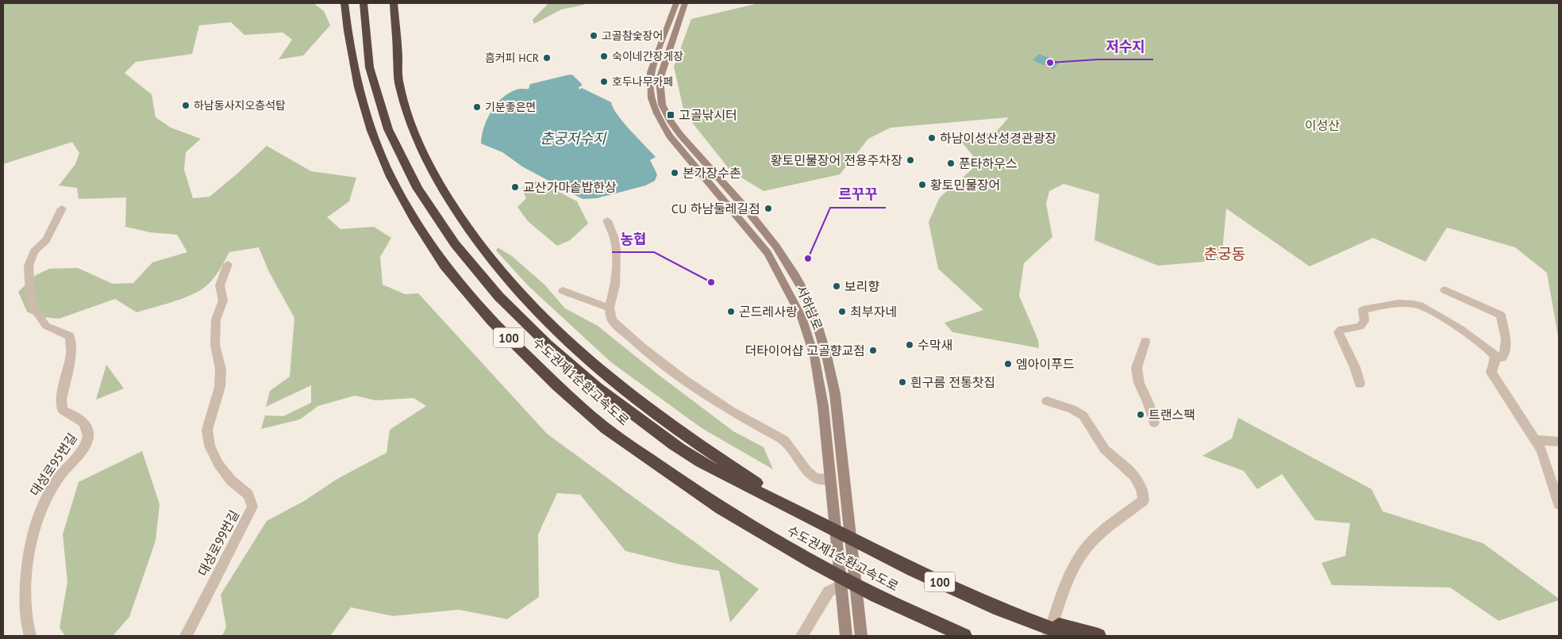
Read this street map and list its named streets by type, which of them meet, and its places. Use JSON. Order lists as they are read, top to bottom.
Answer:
{
  "streets": {
    "highway": ["100", "수도권제1순환고속도로"],
    "street": ["서하남로", "대성로95번길", "대성로99번길"]
  },
  "districts": ["춘궁동"],
  "water": ["춘궁저수지"],
  "parks": ["이성산"],
  "places": {
    "other": [
      "고골참숯장어",
      "숙이네간장게장",
      "흠커피 HCR",
      "저수지",
      "호두나무카페",
      "하남동사지오층석탑",
      "기분좋은면",
      "하남이성산성경관광장",
      "황토민물장어 전용주차장",
      "푼타하우스",
      "본가장수촌",
      "황토민물장어",
      "교산가마솥밥한상",
      "CU 하남둘레길점",
      "르꾸꾸",
      "농협",
      "보리향",
      "곤드레사랑",
      "최부자네",
      "수막새",
      "더타이어샵 고골향교점",
      "엠아이푸드",
      "흰구름 전통찻집",
      "트랜스팩"
    ],
    "transit": ["고골낚시터"]
  }
}
